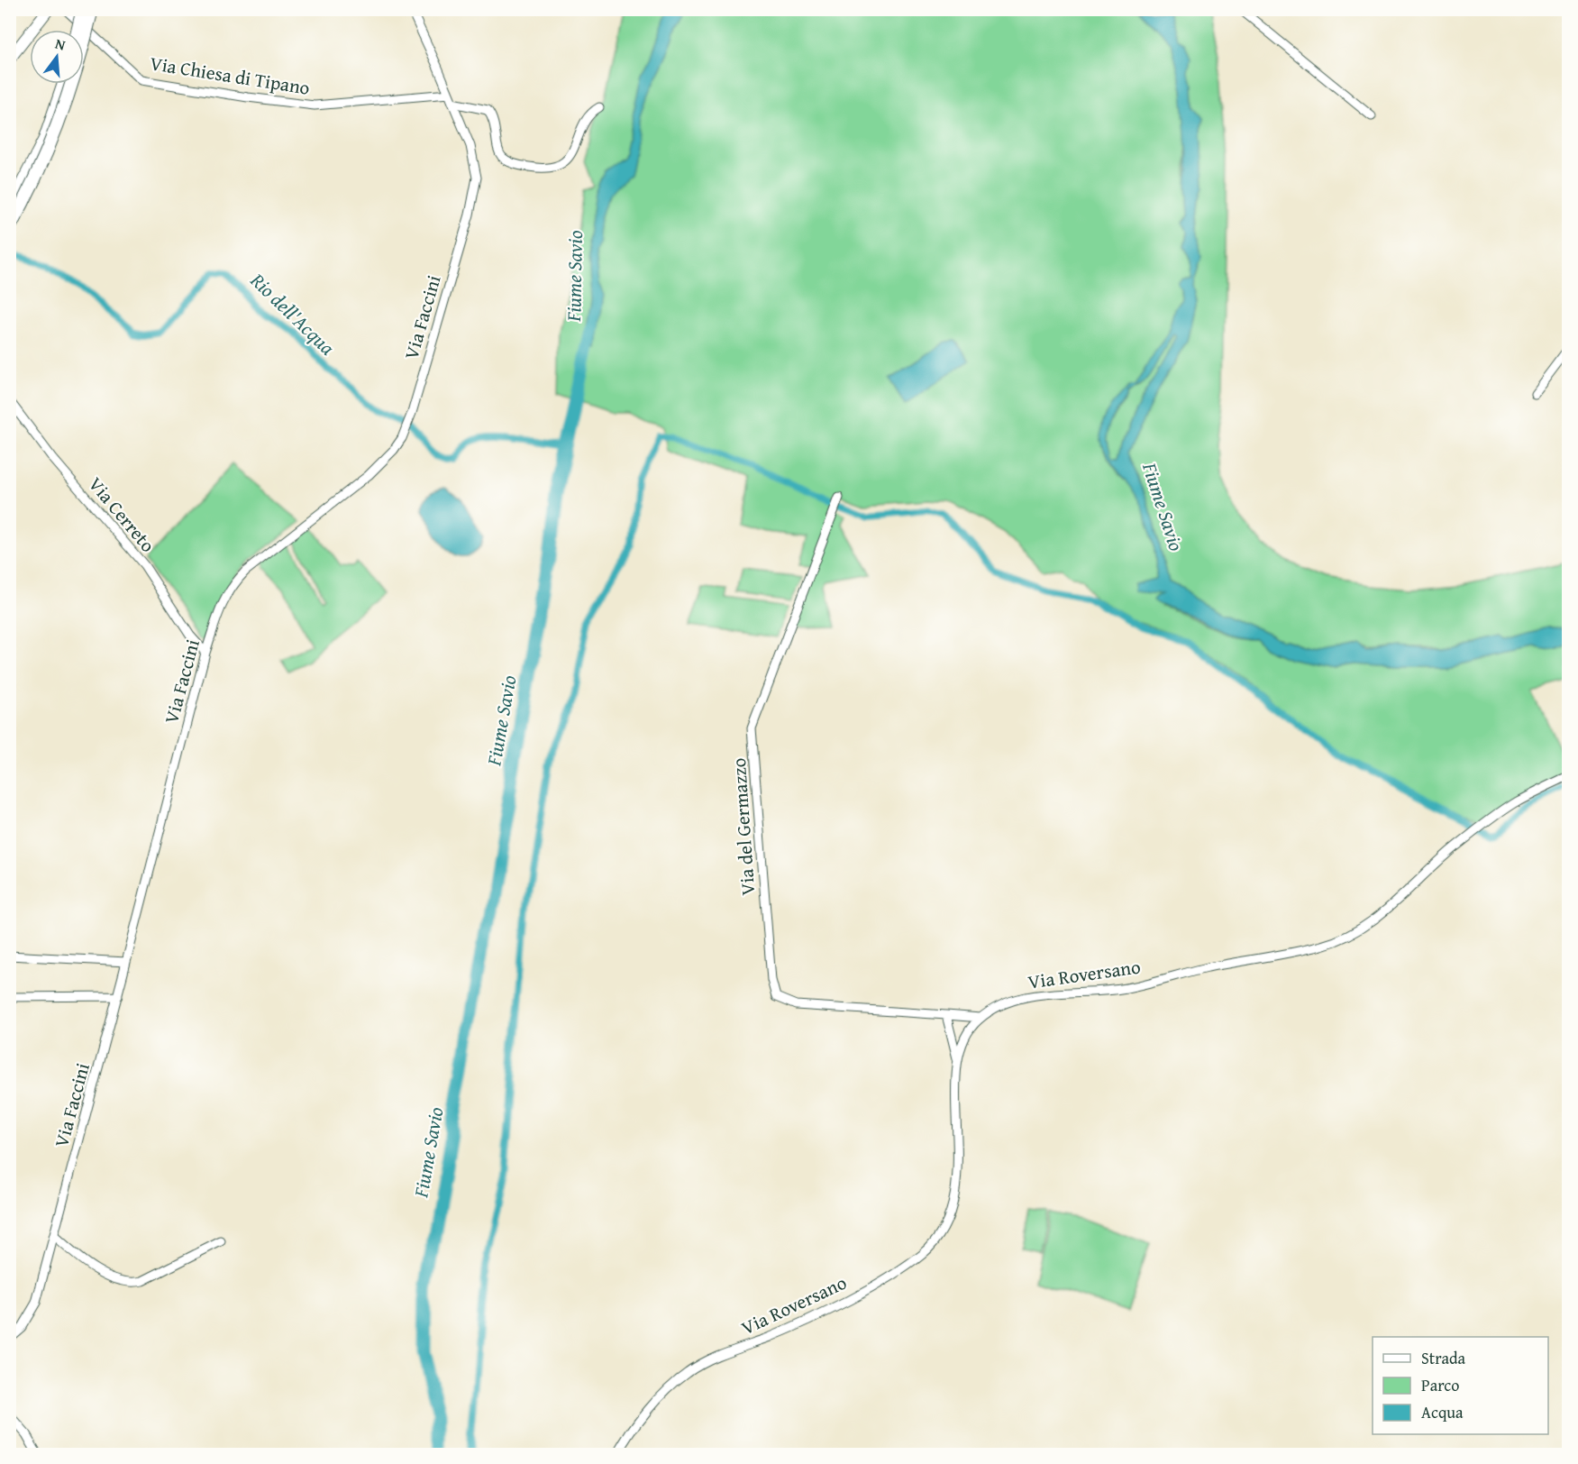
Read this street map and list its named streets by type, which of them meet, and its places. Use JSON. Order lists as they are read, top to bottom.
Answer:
{
  "streets": {
    "street": [
      "Via Chiesa di Tipano",
      "Via Faccini",
      "Via Cerreto",
      "Via del Germazzo",
      "Via Roversano"
    ]
  },
  "crossings": [
    ["Via Chiesa di Tipano", "Via Faccini"],
    ["Via Faccini", "Via Cerreto"],
    ["Via del Germazzo", "Via Roversano"]
  ],
  "water": ["Fiume Savio", "Rio dell'Acqua"],
  "legend": ["Strada", "Parco", "Acqua"],
  "north": "top"
}
